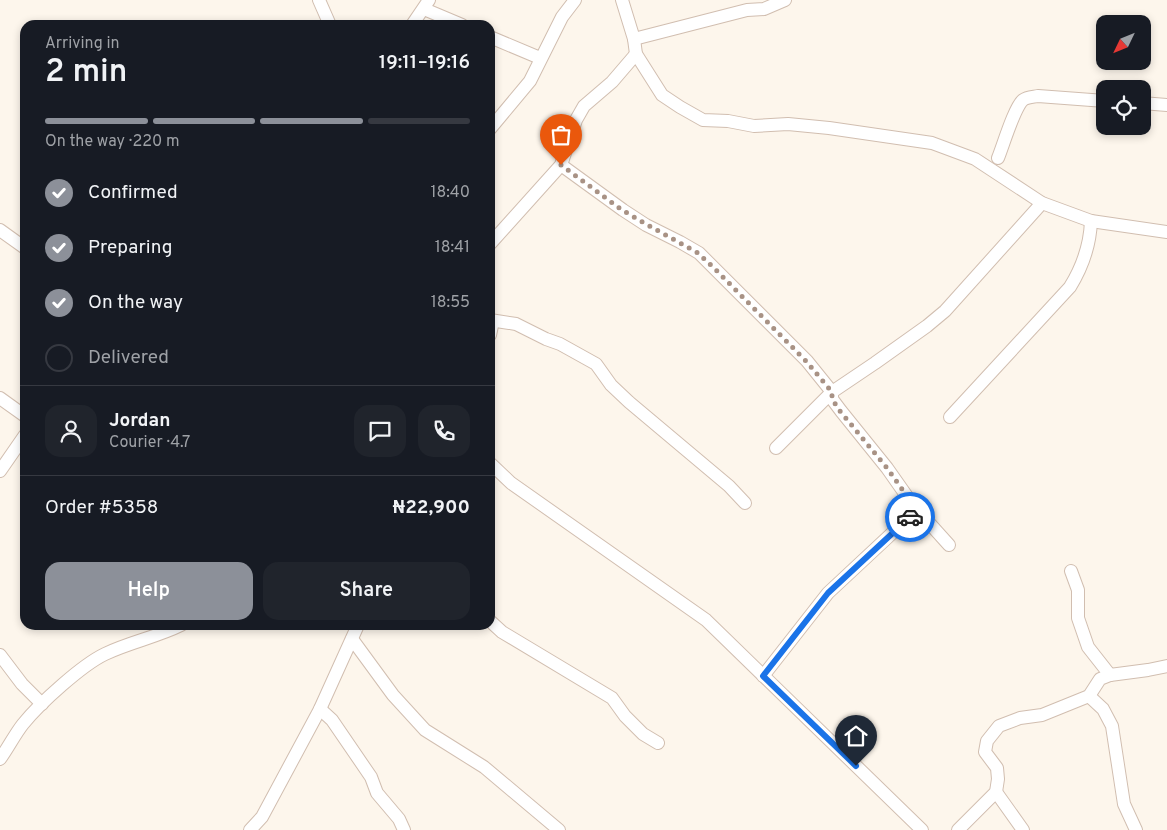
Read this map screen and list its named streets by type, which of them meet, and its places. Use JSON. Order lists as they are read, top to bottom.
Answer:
{
  "north": "bottom left",
  "page": {
    "heading": ["2 min", "Arriving in", "19:11–19:16"],
    "panel": [
      "Jordan",
      "Courier · 4.7",
      "Order #5358",
      "₦22,900"
    ],
    "bar": "On the way · 220 m",
    "list": [
      ["Confirmed", "18:40"],
      ["Preparing", "18:41"],
      ["On the way", "18:55"],
      "Delivered"
    ],
    "buttons": ["Help", "Share"]
  }
}
